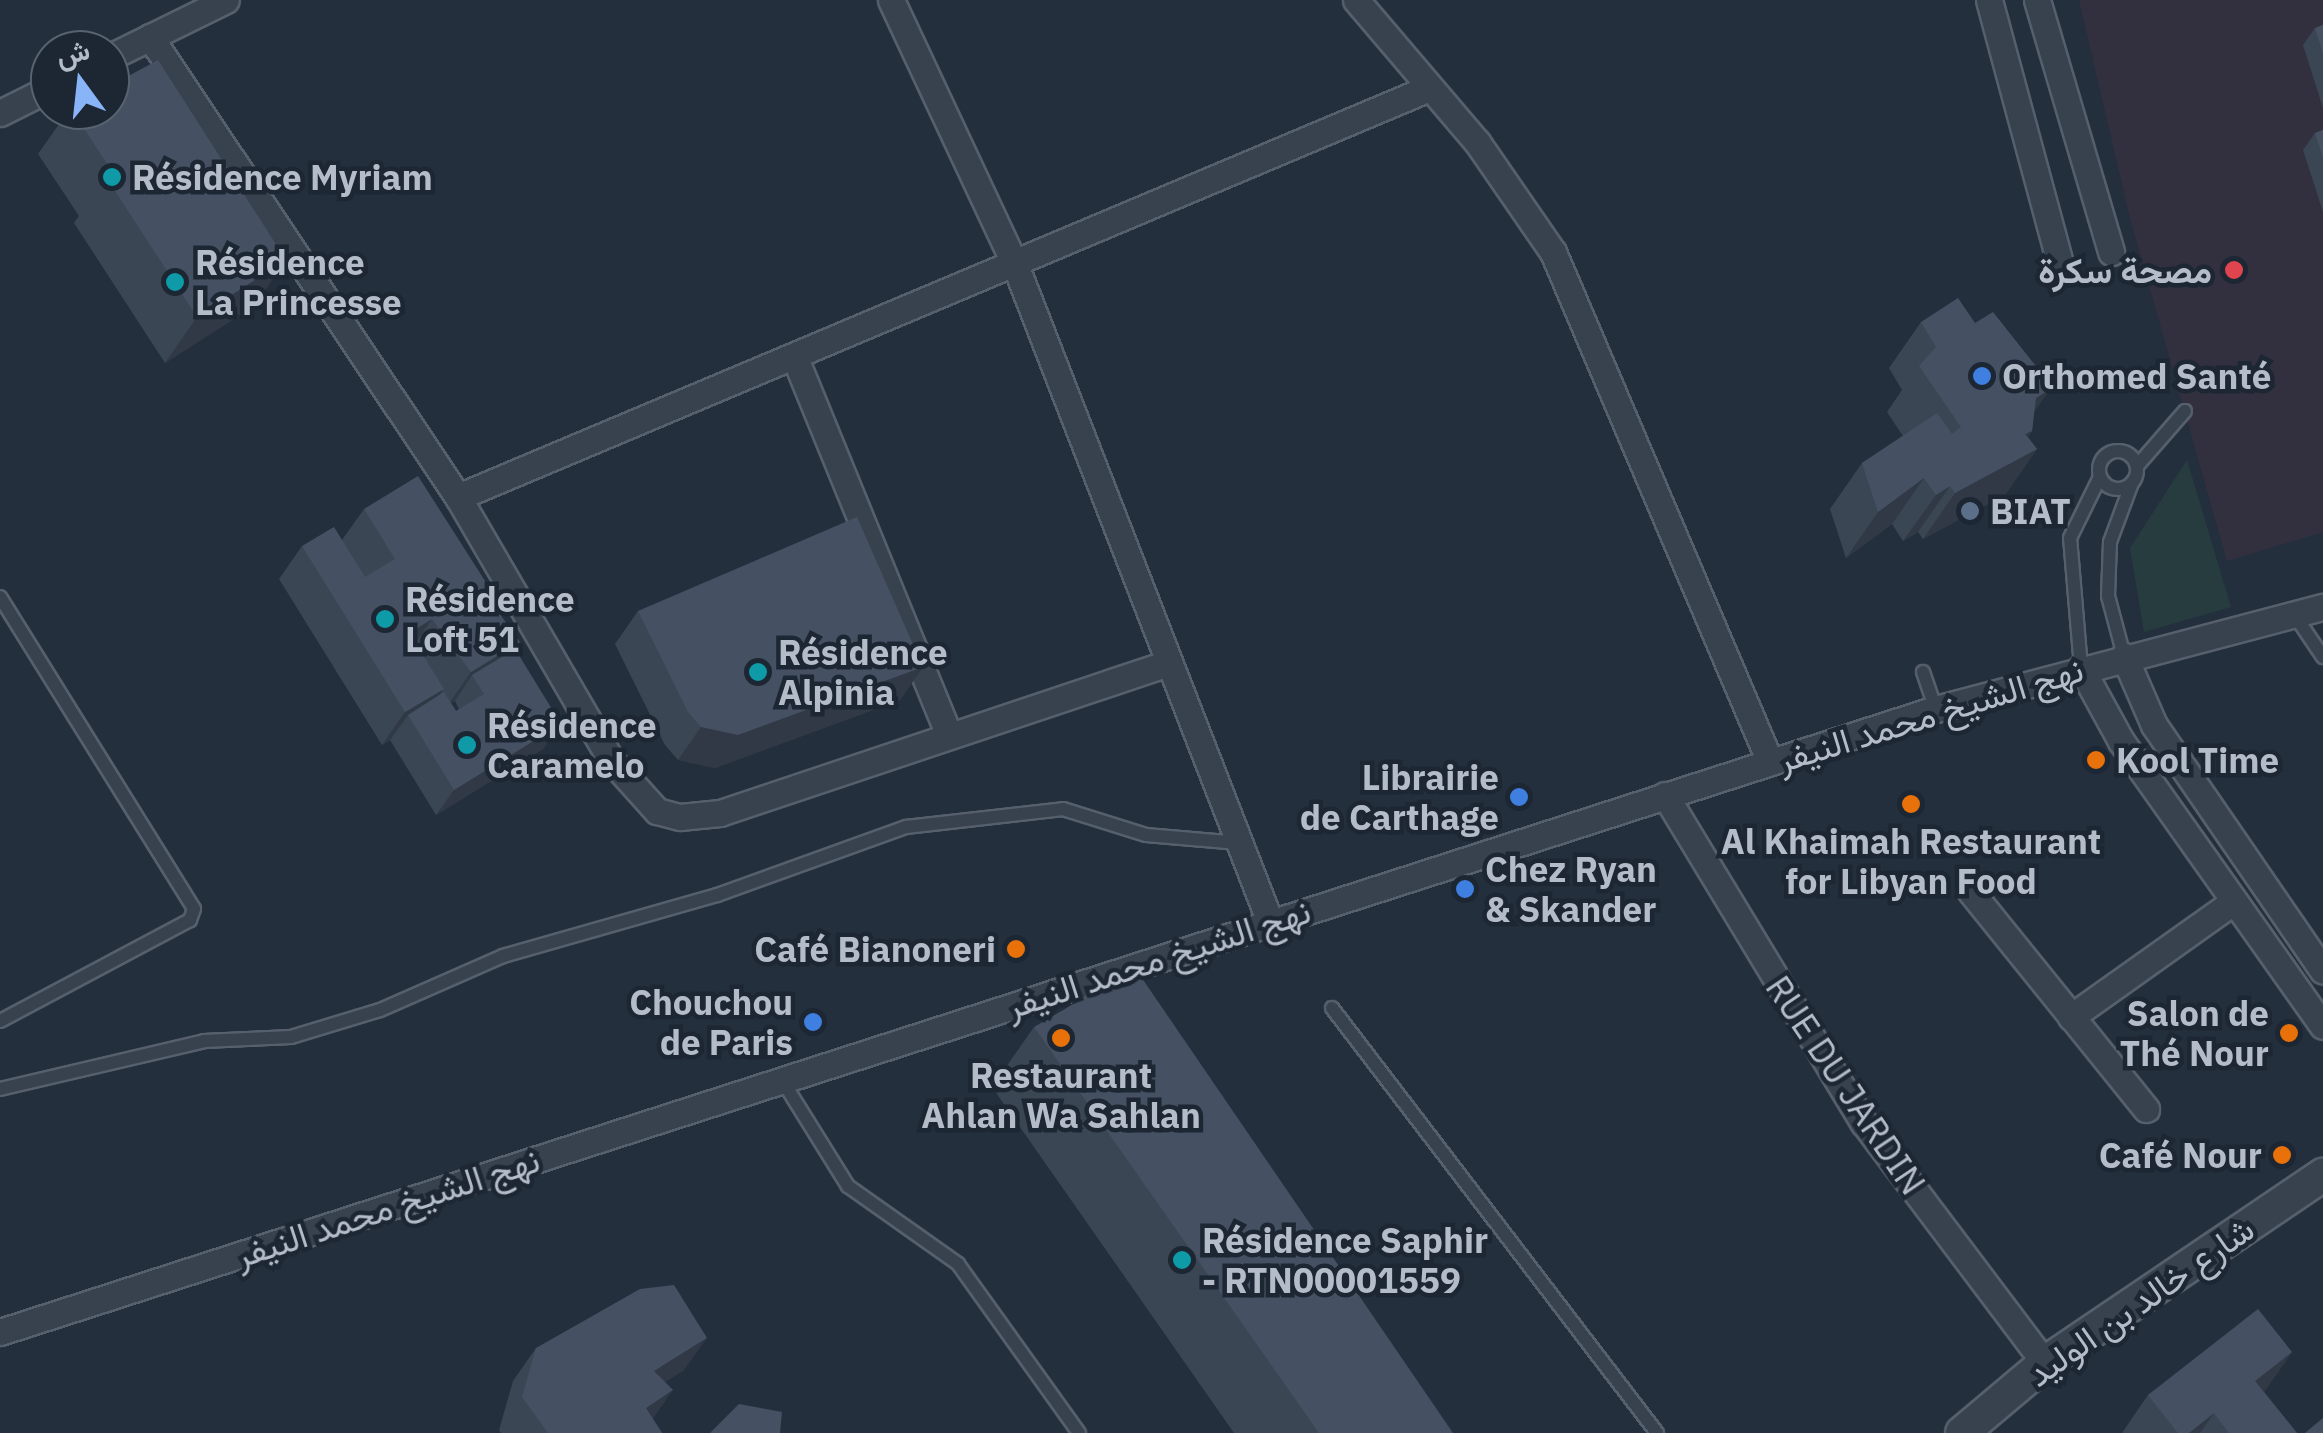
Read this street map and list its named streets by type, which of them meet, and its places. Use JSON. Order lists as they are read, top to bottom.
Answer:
{
  "streets": {
    "street": ["نهج الشيخ محمد النيفر", "RUE DU JARDIN", "شارع خالد بن الوليد"]
  },
  "crossings": [
    ["نهج الشيخ محمد النيفر", "RUE DU JARDIN"],
    ["RUE DU JARDIN", "شارع خالد بن الوليد"]
  ],
  "places": [
    "Résidence Myriam",
    "مصحة سكرة",
    "Résidence La Princesse",
    "Orthomed Santé",
    "BIAT",
    "Résidence Loft 51",
    "Résidence Alpinia",
    "Résidence Caramelo",
    "Kool Time",
    "Librairie de Carthage",
    "Al Khaimah Restaurant for Libyan Food",
    "Chez Ryan & Skander",
    "Café Bianoneri",
    "Chouchou de Paris",
    "Salon de Thé Nour",
    "Restaurant Ahlan Wa Sahlan",
    "Café Nour",
    "Résidence Saphir - RTN00001559"
  ],
  "north": "top"
}
